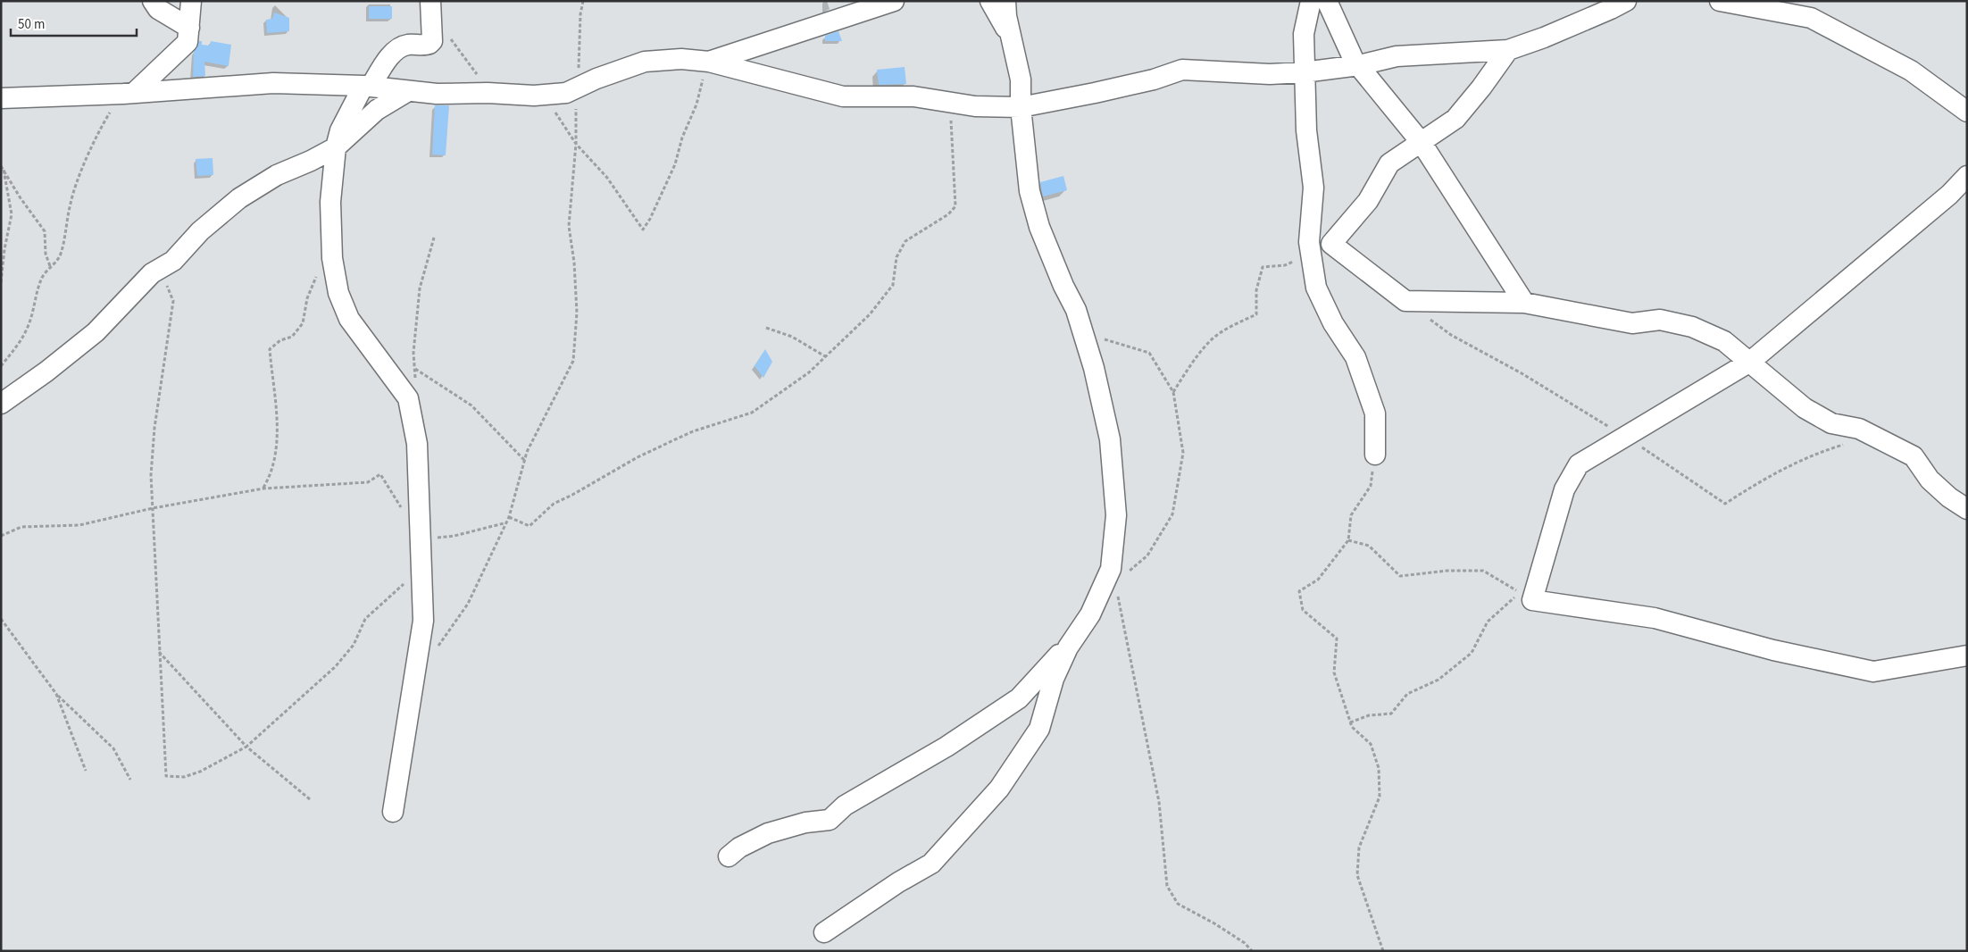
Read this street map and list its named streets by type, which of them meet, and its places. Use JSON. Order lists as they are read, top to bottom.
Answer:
{
  "scale_bar": "50 m"
}
